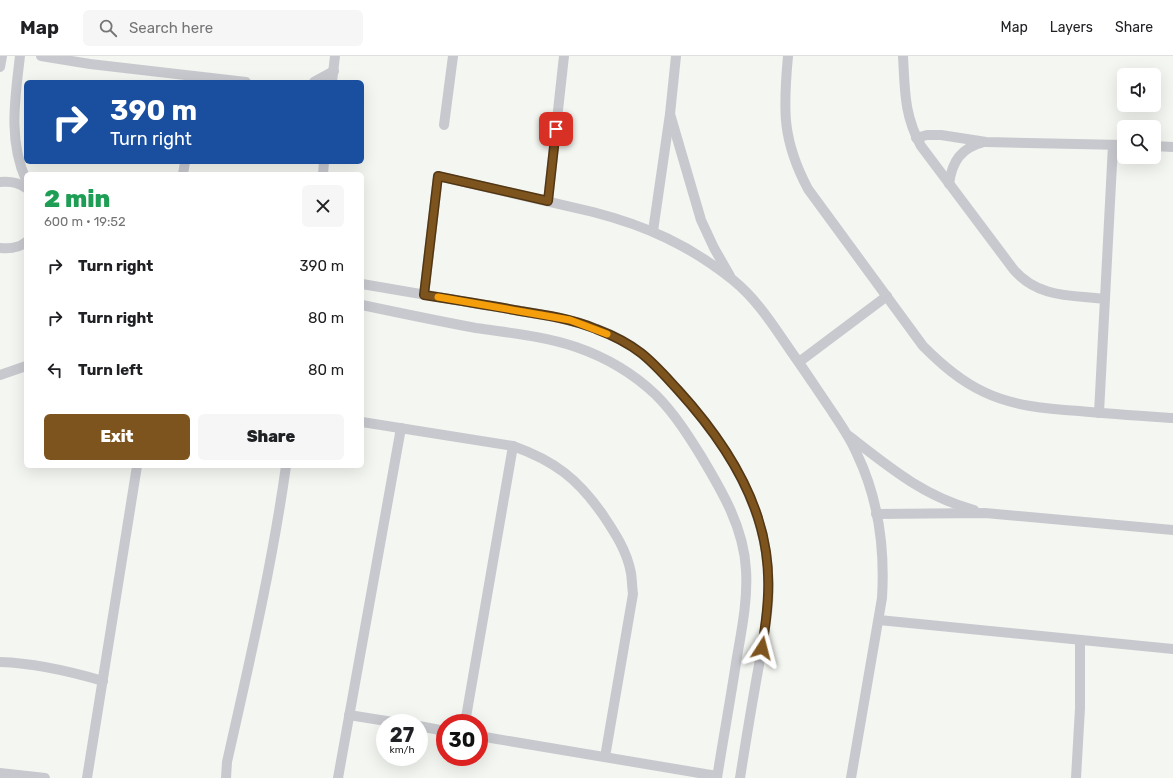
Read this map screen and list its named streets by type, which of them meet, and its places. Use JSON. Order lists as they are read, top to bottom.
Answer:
{
  "page": {
    "header": "Map",
    "search": "Search here",
    "nav": ["Map", "Layers", "Share"],
    "turn": ["390 m", "Turn right"],
    "heading": ["2 min", "600 m · 19:52"],
    "list": [
      {
        "name": "Turn right",
        "value": "390 m"
      },
      {
        "name": "Turn right",
        "value": "80 m"
      },
      {
        "name": "Turn left",
        "value": "80 m"
      }
    ],
    "buttons": ["Exit", "Share"],
    "speed": "27 km/h",
    "limit": "30"
  }
}
